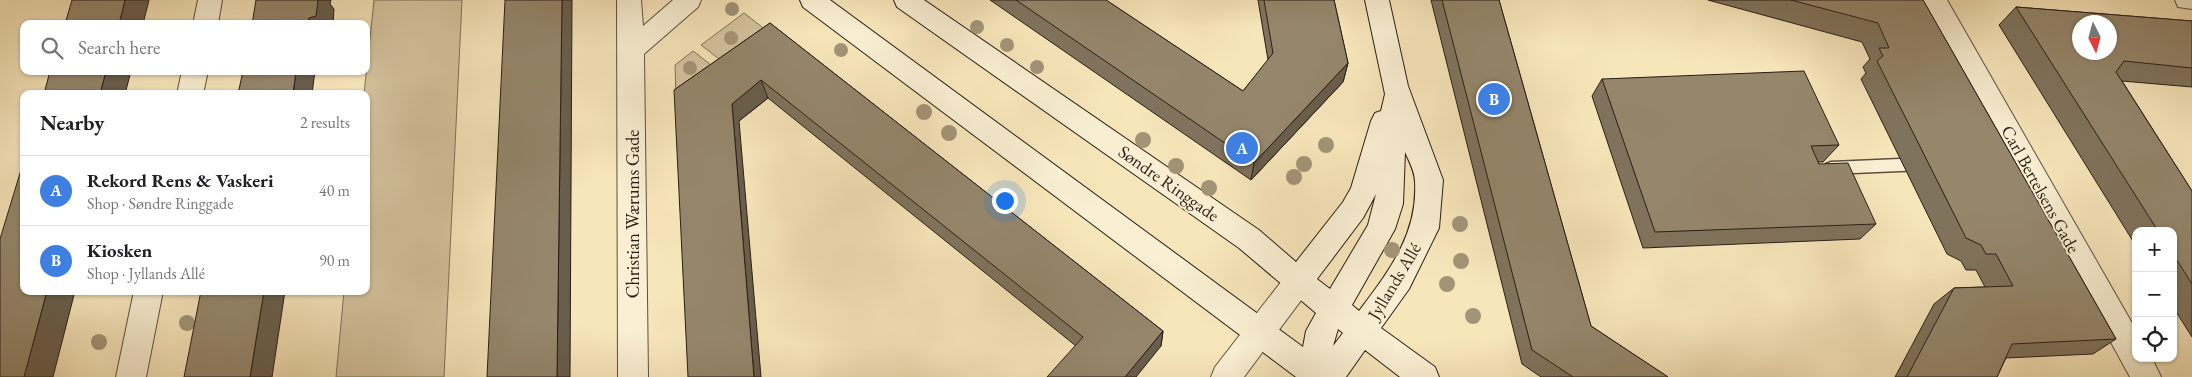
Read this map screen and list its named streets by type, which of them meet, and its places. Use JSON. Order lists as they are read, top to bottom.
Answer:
{
  "streets": {
    "street": [
      "Søndre Ringgade",
      "Carl Bertelsens Gade",
      "Christian Wærums Gade",
      "Jyllands Allé"
    ]
  },
  "crossings": [
    ["Søndre Ringgade", "Jyllands Allé"]
  ],
  "north": "bottom",
  "page": {
    "search": "Search here",
    "pins": ["B", "A"],
    "heading": ["Nearby", "2 results"],
    "list": [
      {
        "mark": "A",
        "name": "Rekord Rens & Vaskeri",
        "note": "Shop · Søndre Ringgade",
        "value": "40 m"
      },
      {
        "mark": "B",
        "name": "Kiosken",
        "note": "Shop · Jyllands Allé",
        "value": "90 m"
      }
    ],
    "map_buttons": ["+", "−"]
  }
}
